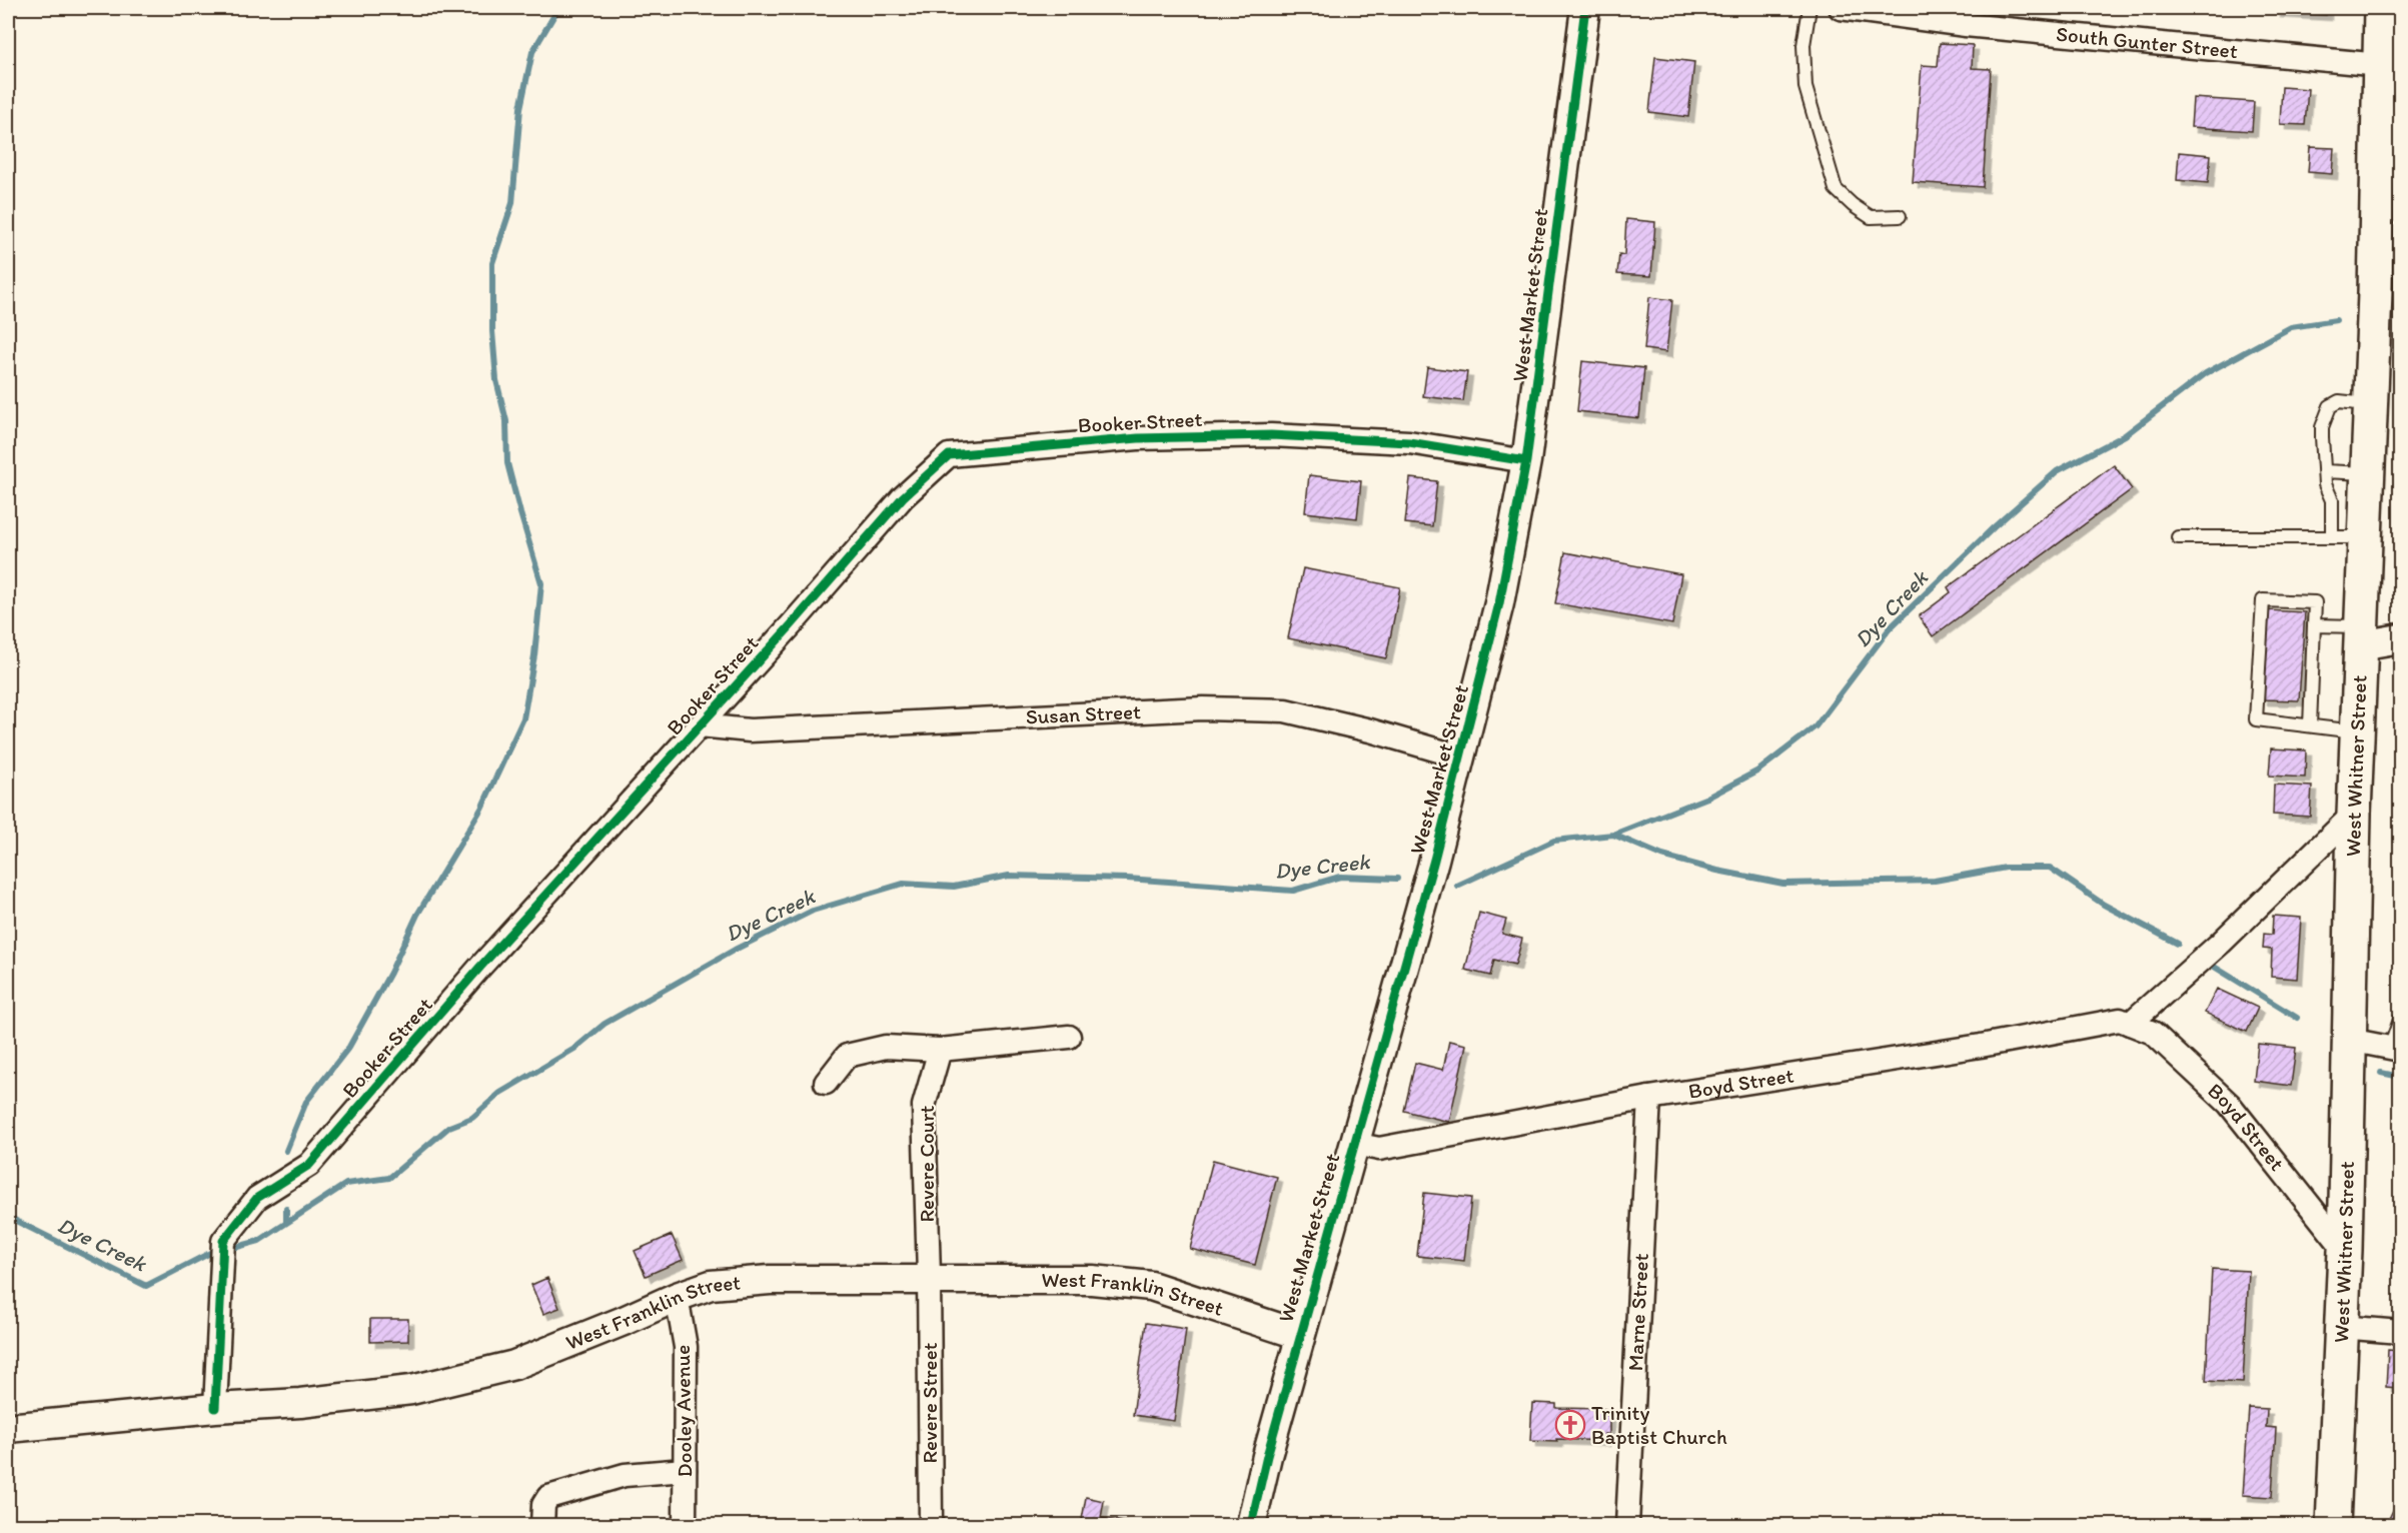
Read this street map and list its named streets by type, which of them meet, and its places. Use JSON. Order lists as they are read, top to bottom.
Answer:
{
  "streets": {
    "main road": ["West Whitner Street"],
    "street": [
      "South Gunter Street",
      "West Market Street",
      "Booker Street",
      "Susan Street",
      "Boyd Street",
      "Revere Court",
      "West Franklin Street",
      "Marne Street",
      "Revere Street",
      "Dooley Avenue"
    ]
  },
  "crossings": [
    ["South Gunter Street", "West Whitner Street"],
    ["West Market Street", "Booker Street"],
    ["West Market Street", "Susan Street"],
    ["West Market Street", "Boyd Street"],
    ["West Market Street", "West Franklin Street"],
    ["Booker Street", "Susan Street"],
    ["Booker Street", "West Franklin Street"],
    ["West Whitner Street", "Boyd Street"],
    ["Boyd Street", "Marne Street"],
    ["Revere Court", "West Franklin Street"],
    ["Revere Court", "Revere Street"],
    ["West Franklin Street", "Revere Street"],
    ["West Franklin Street", "Dooley Avenue"]
  ],
  "water": ["Dye Creek"],
  "places": {
    "church": ["Trinity Baptist Church"]
  }
}
